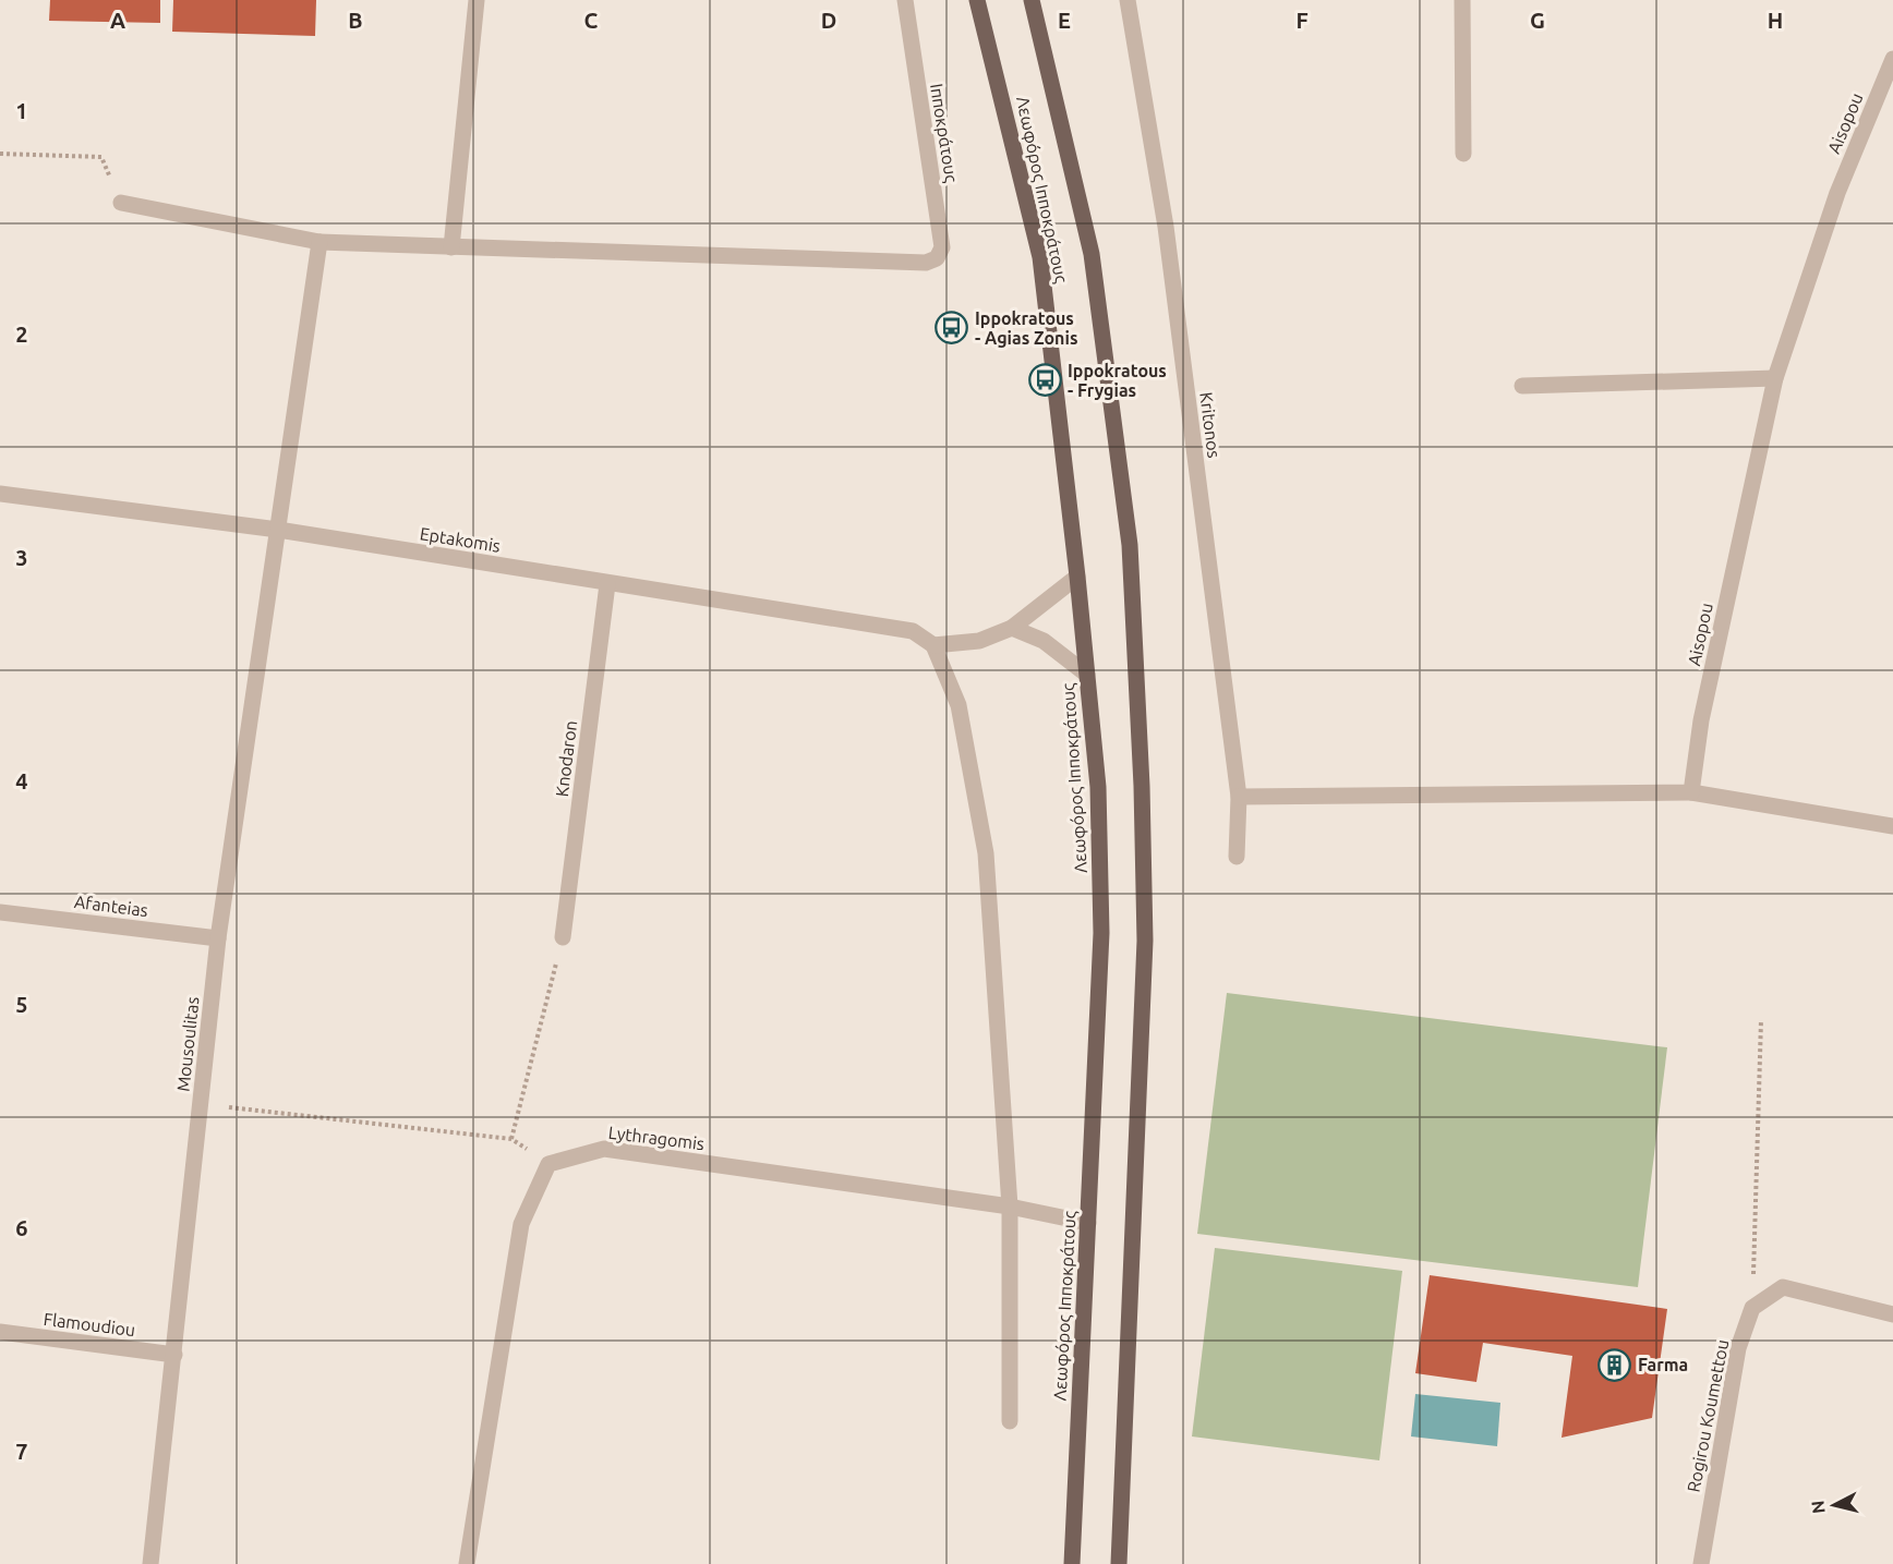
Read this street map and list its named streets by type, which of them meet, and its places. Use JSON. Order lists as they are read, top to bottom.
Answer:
{
  "streets": {
    "main road": ["Λεωφόρος Ιπποκράτους"],
    "street": [
      "Aisopou",
      "Ιπποκράτους",
      "Kritonos",
      "Eptakomis",
      "Knodaron",
      "Afanteias",
      "Mousoulitas",
      "Lythragomis",
      "Flamoudiou",
      "Rogirou Koumettou"
    ]
  },
  "crossings": [
    ["Λεωφόρος Ιπποκράτους", "Lythragomis"],
    ["Eptakomis", "Knodaron"],
    ["Eptakomis", "Mousoulitas"],
    ["Afanteias", "Mousoulitas"],
    ["Mousoulitas", "Flamoudiou"]
  ],
  "places": {
    "bus stop": ["Ippokratous - Agias Zonis", "Ippokratous - Frygias"],
    "building": ["Farma"]
  },
  "north": "left",
  "grid": {
    "columns": [
      "A",
      "B",
      "C",
      "D",
      "E",
      "F",
      "G",
      "H"
    ],
    "rows": [
      "1",
      "2",
      "3",
      "4",
      "5",
      "6",
      "7"
    ]
  }
}
